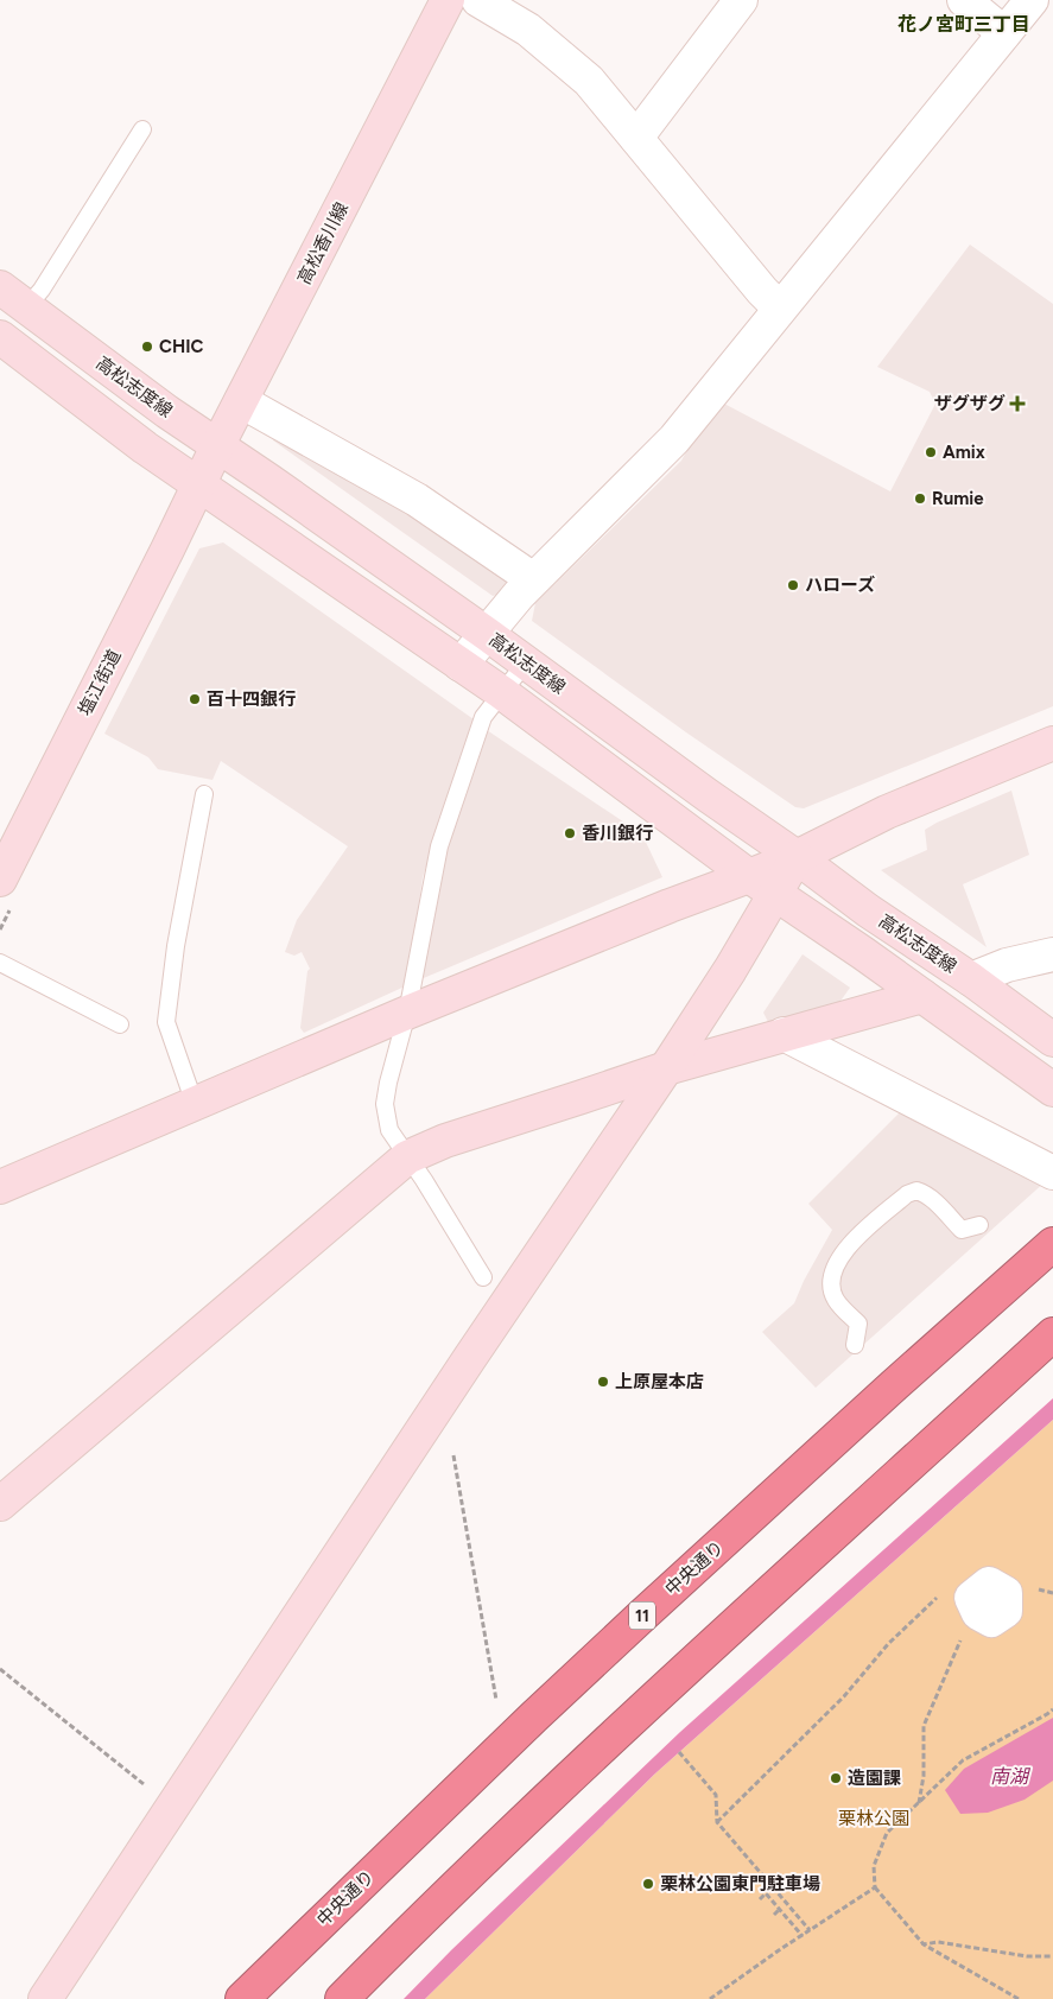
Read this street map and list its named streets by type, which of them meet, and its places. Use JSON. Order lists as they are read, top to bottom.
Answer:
{
  "streets": {
    "highway": ["中央通り", "11"],
    "main road": ["高松香川線", "高松志度線", "塩江街道"]
  },
  "crossings": [
    ["高松香川線", "高松志度線"],
    ["高松香川線", "塩江街道"]
  ],
  "districts": ["花ノ宮町三丁目"],
  "water": ["南湖"],
  "parks": ["栗林公園"],
  "places": {
    "other": [
      "CHIC",
      "Amix",
      "Rumie",
      "ハローズ",
      "百十四銀行",
      "香川銀行",
      "上原屋本店",
      "造園課",
      "栗林公園東門駐車場"
    ],
    "health": ["ザグザグ"]
  }
}
